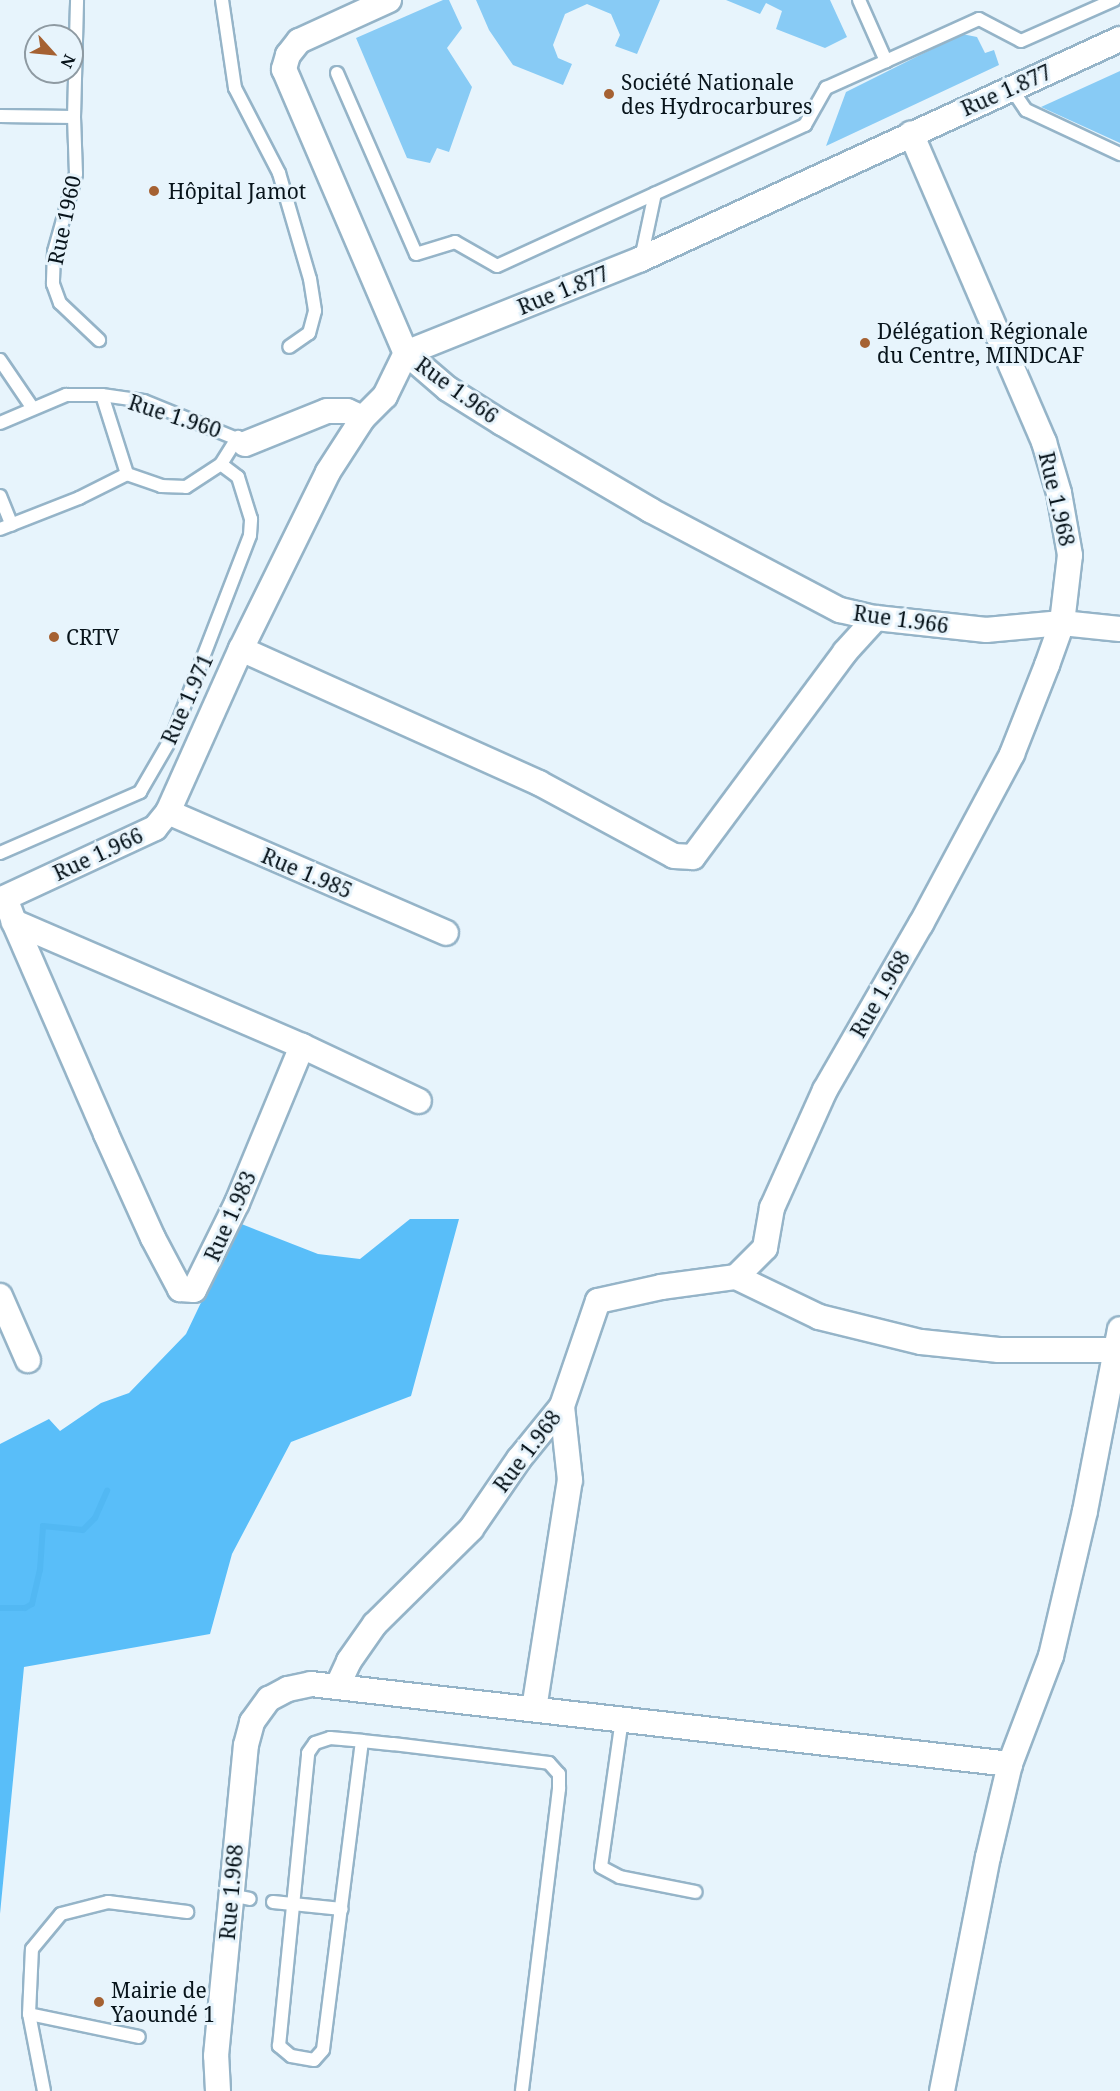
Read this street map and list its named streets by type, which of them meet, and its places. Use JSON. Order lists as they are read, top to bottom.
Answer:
{
  "streets": {
    "street": [
      "Rue 1.877",
      "Rue 1.966",
      "Rue 1.968",
      "Rue 1.985",
      "Rue 1.983"
    ],
    "lane": ["Rue 1960", "Rue 1.960", "Rue 1.971"]
  },
  "crossings": [
    ["Rue 1.877", "Rue 1.966"],
    ["Rue 1.877", "Rue 1.968"],
    ["Rue 1.966", "Rue 1.968"],
    ["Rue 1.966", "Rue 1.985"],
    ["Rue 1.966", "Rue 1.983"]
  ],
  "places": [
    "Société Nationale des Hydrocarbures",
    "Hôpital Jamot",
    "Délégation Régionale du Centre, MINDCAF",
    "CRTV",
    "Mairie de Yaoundé 1"
  ],
  "north": "bottom right"
}
